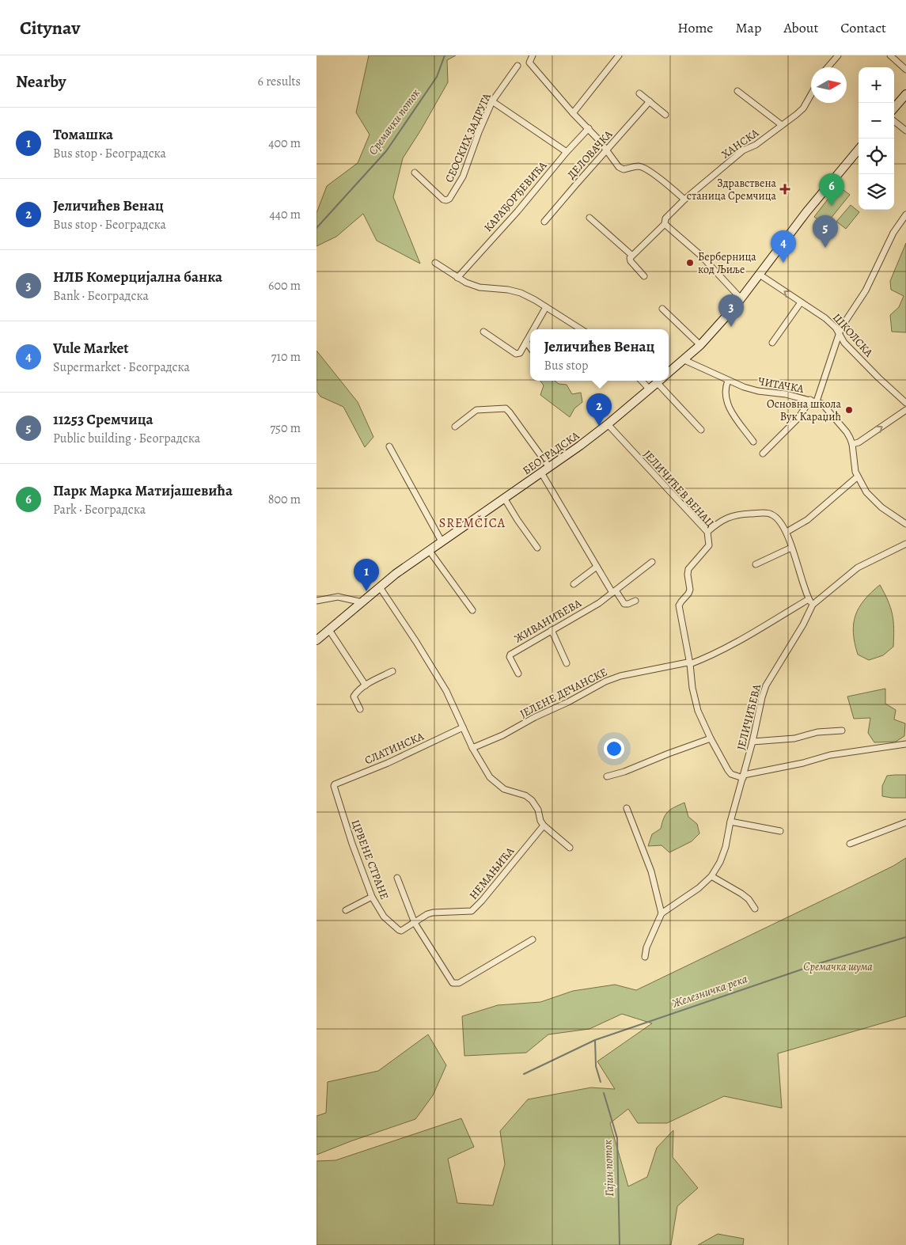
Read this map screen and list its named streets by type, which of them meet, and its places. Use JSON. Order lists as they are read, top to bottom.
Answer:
{
  "streets": {
    "main road": ["БЕОГРАДСКА"],
    "street": [
      "СЕОСКИХ ЗАДРУГА",
      "ХАНСКА",
      "ДЕЛОВАЧКА",
      "КАРАЂОРЂЕВИЋА",
      "ШКОЛСКА",
      "ЧИТАЧКА",
      "ЈЕЛИЧИЋЕВ ВЕНАЦ",
      "ЖИВАНИЋЕВА",
      "ЈЕЛЕНЕ ДЕЧАНСКЕ",
      "ЈЕЛИЧИЋЕВА",
      "СЛАТИНСКА",
      "ЦРВЕНЕ СТРАНЕ",
      "НЕМАЊИЋА"
    ]
  },
  "crossings": [
    ["ШКОЛСКА", "БЕОГРАДСКА"],
    ["ЧИТАЧКА", "БЕОГРАДСКА"],
    ["БЕОГРАДСКА", "ЈЕЛИЧИЋЕВ ВЕНАЦ"],
    ["ЈЕЛИЧИЋЕВ ВЕНАЦ", "ЈЕЛЕНЕ ДЕЧАНСКЕ"],
    ["ЈЕЛИЧИЋЕВ ВЕНАЦ", "ЈЕЛИЧИЋЕВА"],
    ["СЛАТИНСКА", "ЦРВЕНЕ СТРАНЕ"],
    ["ЦРВЕНЕ СТРАНЕ", "НЕМАЊИЋА"]
  ],
  "districts": ["SREMČICA"],
  "water": ["Сремачки поток", "Железничка река", "Гајин поток"],
  "parks": ["Сремачка шума"],
  "places": {
    "health": ["Здравствена станица Сремчица"],
    "other": ["Берберница код Љиље", "Основна школа Вук Караџић"]
  },
  "north": "right",
  "page": {
    "header": "Citynav",
    "nav": [
      "Home",
      "Map",
      "About",
      "Contact"
    ],
    "heading": ["Nearby", "6 results"],
    "map_buttons": ["+", "−"],
    "list": [
      {
        "mark": "1",
        "name": "Томашка",
        "note": "Bus stop · Београдска",
        "value": "400 m"
      },
      {
        "mark": "2",
        "name": "Јеличићев Венац",
        "note": "Bus stop · Београдска",
        "value": "440 m"
      },
      {
        "mark": "3",
        "name": "НЛБ Комерцијална банка",
        "note": "Bank · Београдска",
        "value": "600 m"
      },
      {
        "mark": "4",
        "name": "Vule Market",
        "note": "Supermarket · Београдска",
        "value": "710 m"
      },
      {
        "mark": "5",
        "name": "11253 Сремчица",
        "note": "Public building · Београдска",
        "value": "750 m"
      },
      {
        "mark": "6",
        "name": "Парк Марка Матијашевића",
        "note": "Park · Београдска",
        "value": "800 m"
      }
    ],
    "pins": [
      "6",
      "5",
      "4",
      "3",
      "2",
      "1"
    ],
    "popup": ["Јеличићев Венац", "Bus stop"]
  }
}
